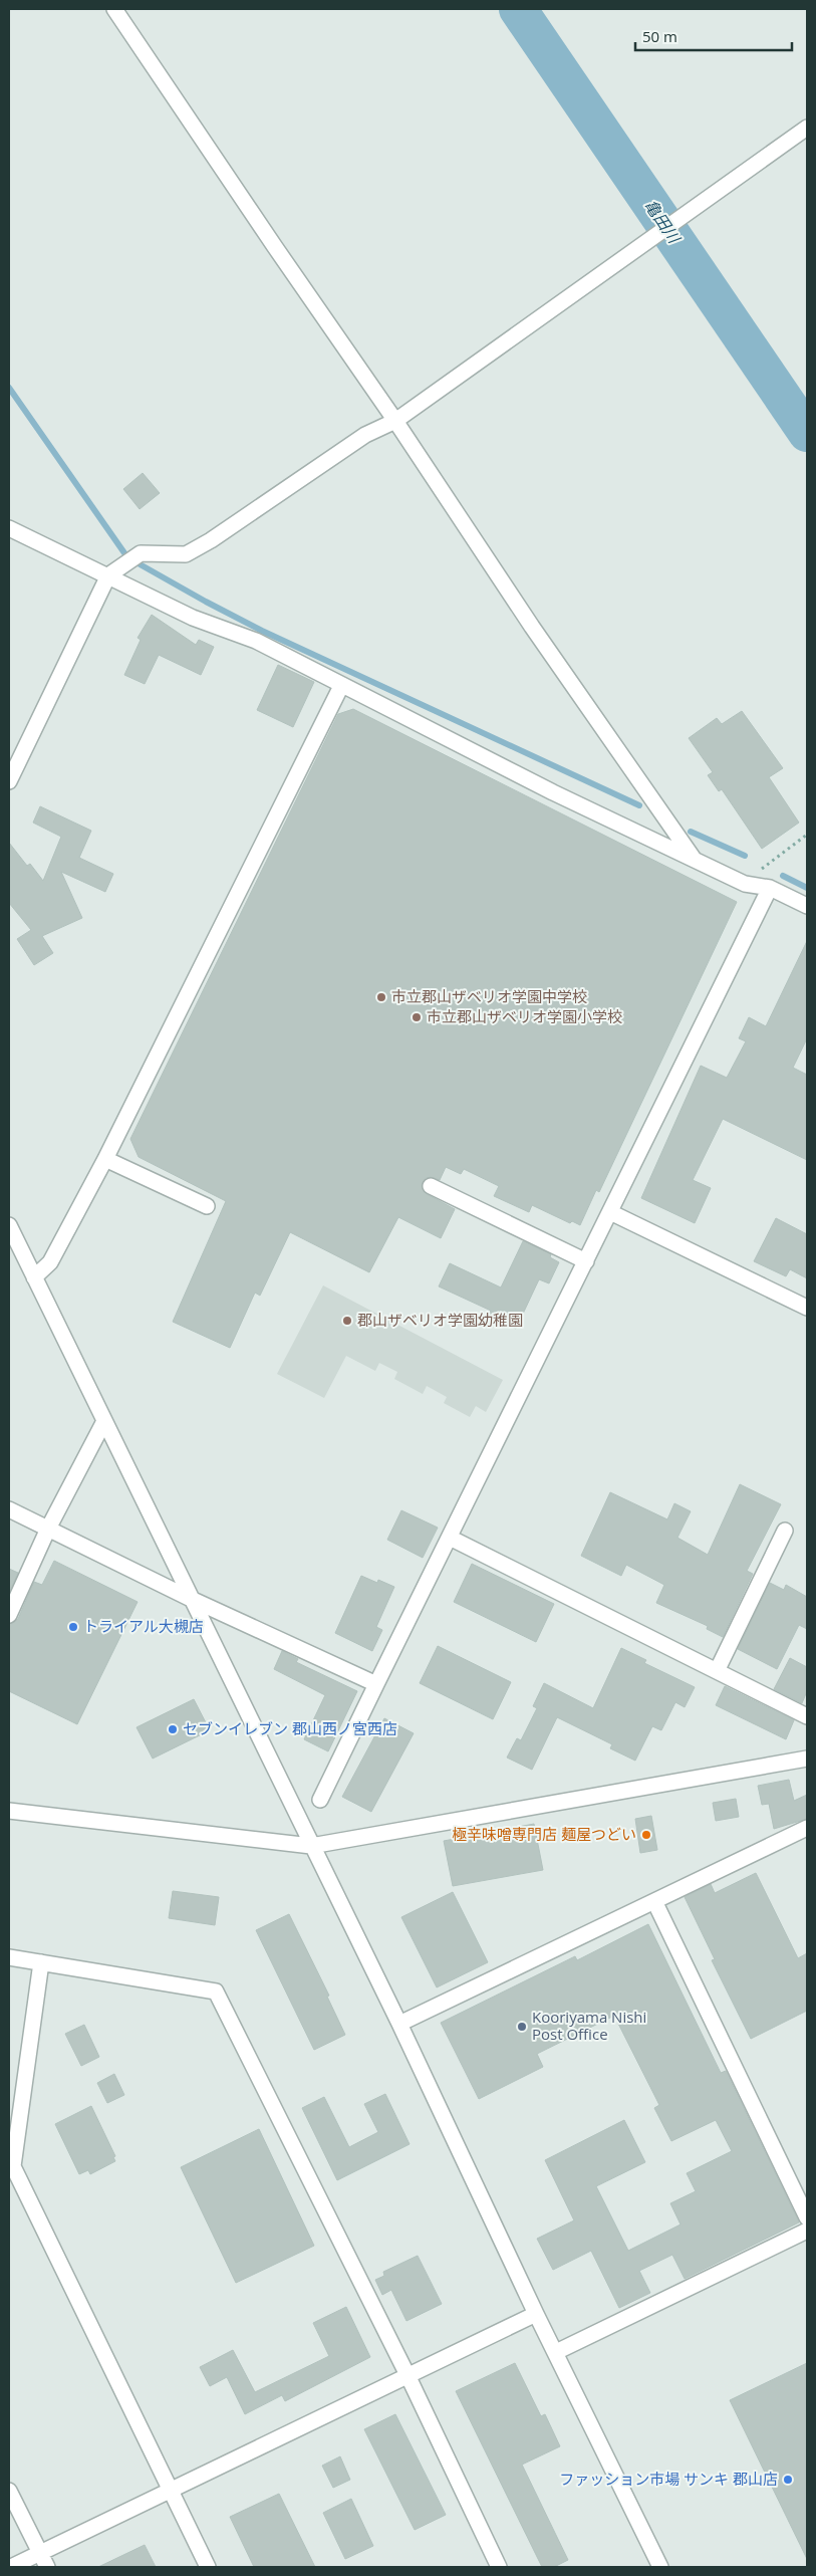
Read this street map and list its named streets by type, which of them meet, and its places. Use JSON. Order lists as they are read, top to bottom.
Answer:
{
  "water": ["亀田川"],
  "places": [
    "市立郡山ザベリオ学園中学校",
    "市立郡山ザベリオ学園小学校",
    "郡山ザベリオ学園幼稚園",
    "トライアル大槻店",
    "セブンイレブン 郡山西ノ宮西店",
    "極辛味噌専門店 麺屋つどい",
    "Kooriyama Nishi Post Office",
    "ファッション市場 サンキ 郡山店"
  ],
  "scale_bar": "50 m"
}
